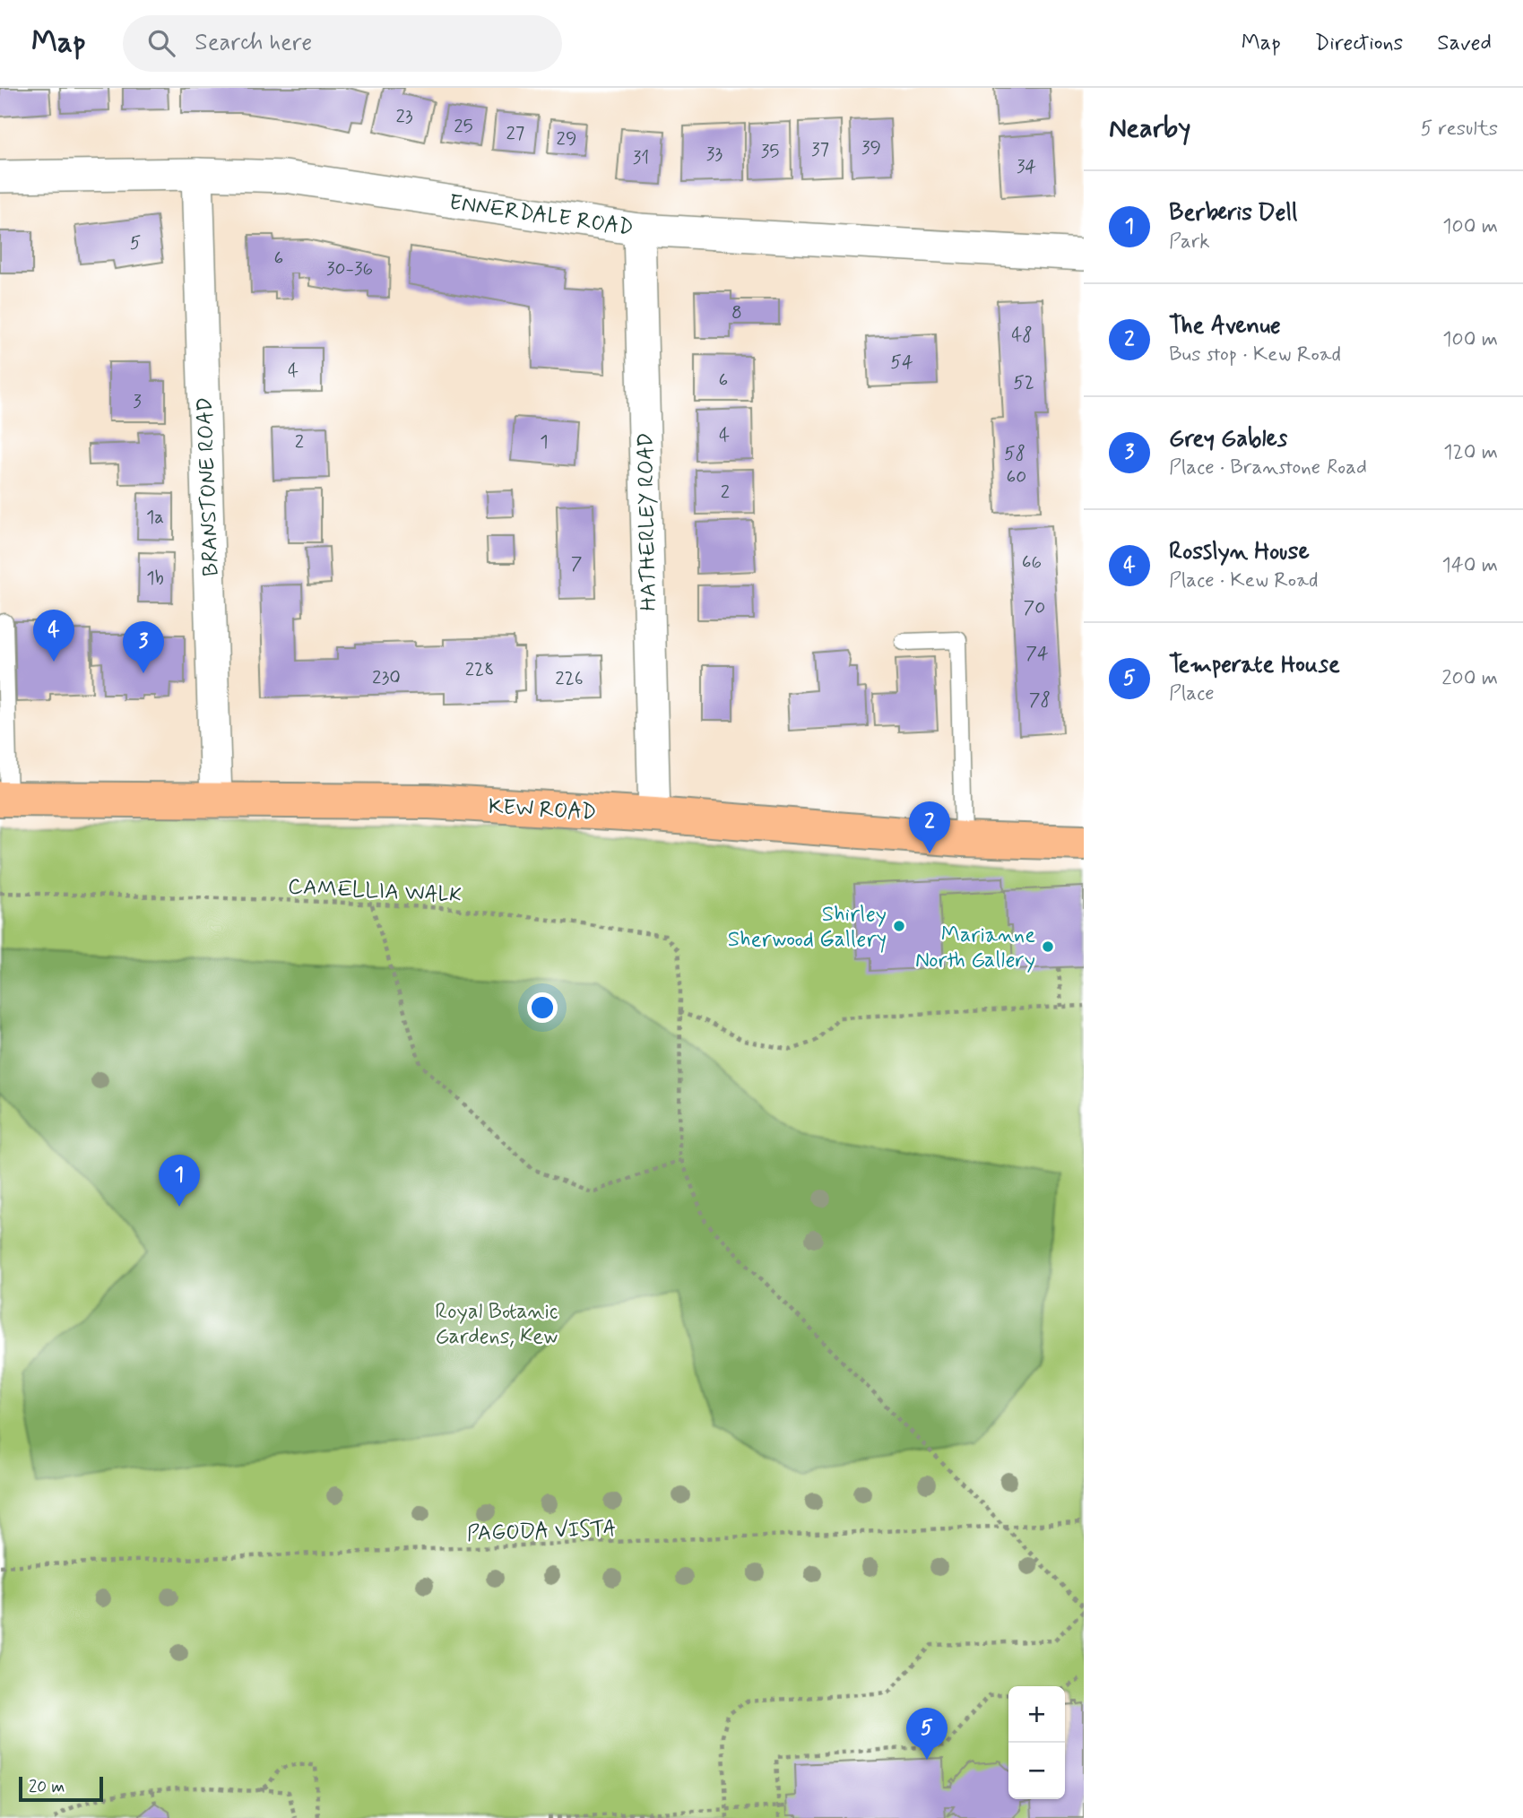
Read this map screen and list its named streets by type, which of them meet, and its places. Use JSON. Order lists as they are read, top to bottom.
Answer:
{
  "streets": {
    "main road": ["KEW ROAD"],
    "street": ["ENNERDALE ROAD", "BRANSTONE ROAD", "HATHERLEY ROAD"],
    "path": ["CAMELLIA WALK", "PAGODA VISTA"]
  },
  "crossings": [
    ["ENNERDALE ROAD", "BRANSTONE ROAD"],
    ["ENNERDALE ROAD", "HATHERLEY ROAD"],
    ["BRANSTONE ROAD", "KEW ROAD"],
    ["HATHERLEY ROAD", "KEW ROAD"],
    ["CAMELLIA WALK", "PAGODA VISTA"]
  ],
  "parks": ["Royal Botanic Gardens, Kew"],
  "places": ["Shirley Sherwood Gallery", "Marianne North Gallery"],
  "house_numbers": [
    "23",
    "25",
    "27",
    "29",
    "39",
    "37",
    "35",
    "33",
    "31",
    "34",
    "5",
    "6",
    "30-36",
    "8",
    "48",
    "54",
    "4",
    "6",
    "52",
    "3",
    "4",
    "2",
    "1",
    "58",
    "60",
    "2",
    "1a",
    "66",
    "7",
    "1b",
    "70",
    "74",
    "228",
    "230",
    "226",
    "78"
  ],
  "scale_bar": "20 m",
  "page": {
    "header": "Map",
    "search": "Search here",
    "nav": ["Map", "Directions", "Saved"],
    "heading": ["Nearby", "5 results"],
    "list": [
      {
        "mark": "1",
        "name": "Berberis Dell",
        "note": "Park",
        "value": "100 m"
      },
      {
        "mark": "2",
        "name": "The Avenue",
        "note": "Bus stop · Kew Road",
        "value": "100 m"
      },
      {
        "mark": "3",
        "name": "Grey Gables",
        "note": "Place · Branstone Road",
        "value": "120 m"
      },
      {
        "mark": "4",
        "name": "Rosslyn House",
        "note": "Place · Kew Road",
        "value": "140 m"
      },
      {
        "mark": "5",
        "name": "Temperate House",
        "note": "Place",
        "value": "200 m"
      }
    ],
    "pins": [
      "4",
      "3",
      "2",
      "1",
      "5"
    ],
    "map_buttons": ["+", "−"],
    "scale": "20 m"
  }
}
